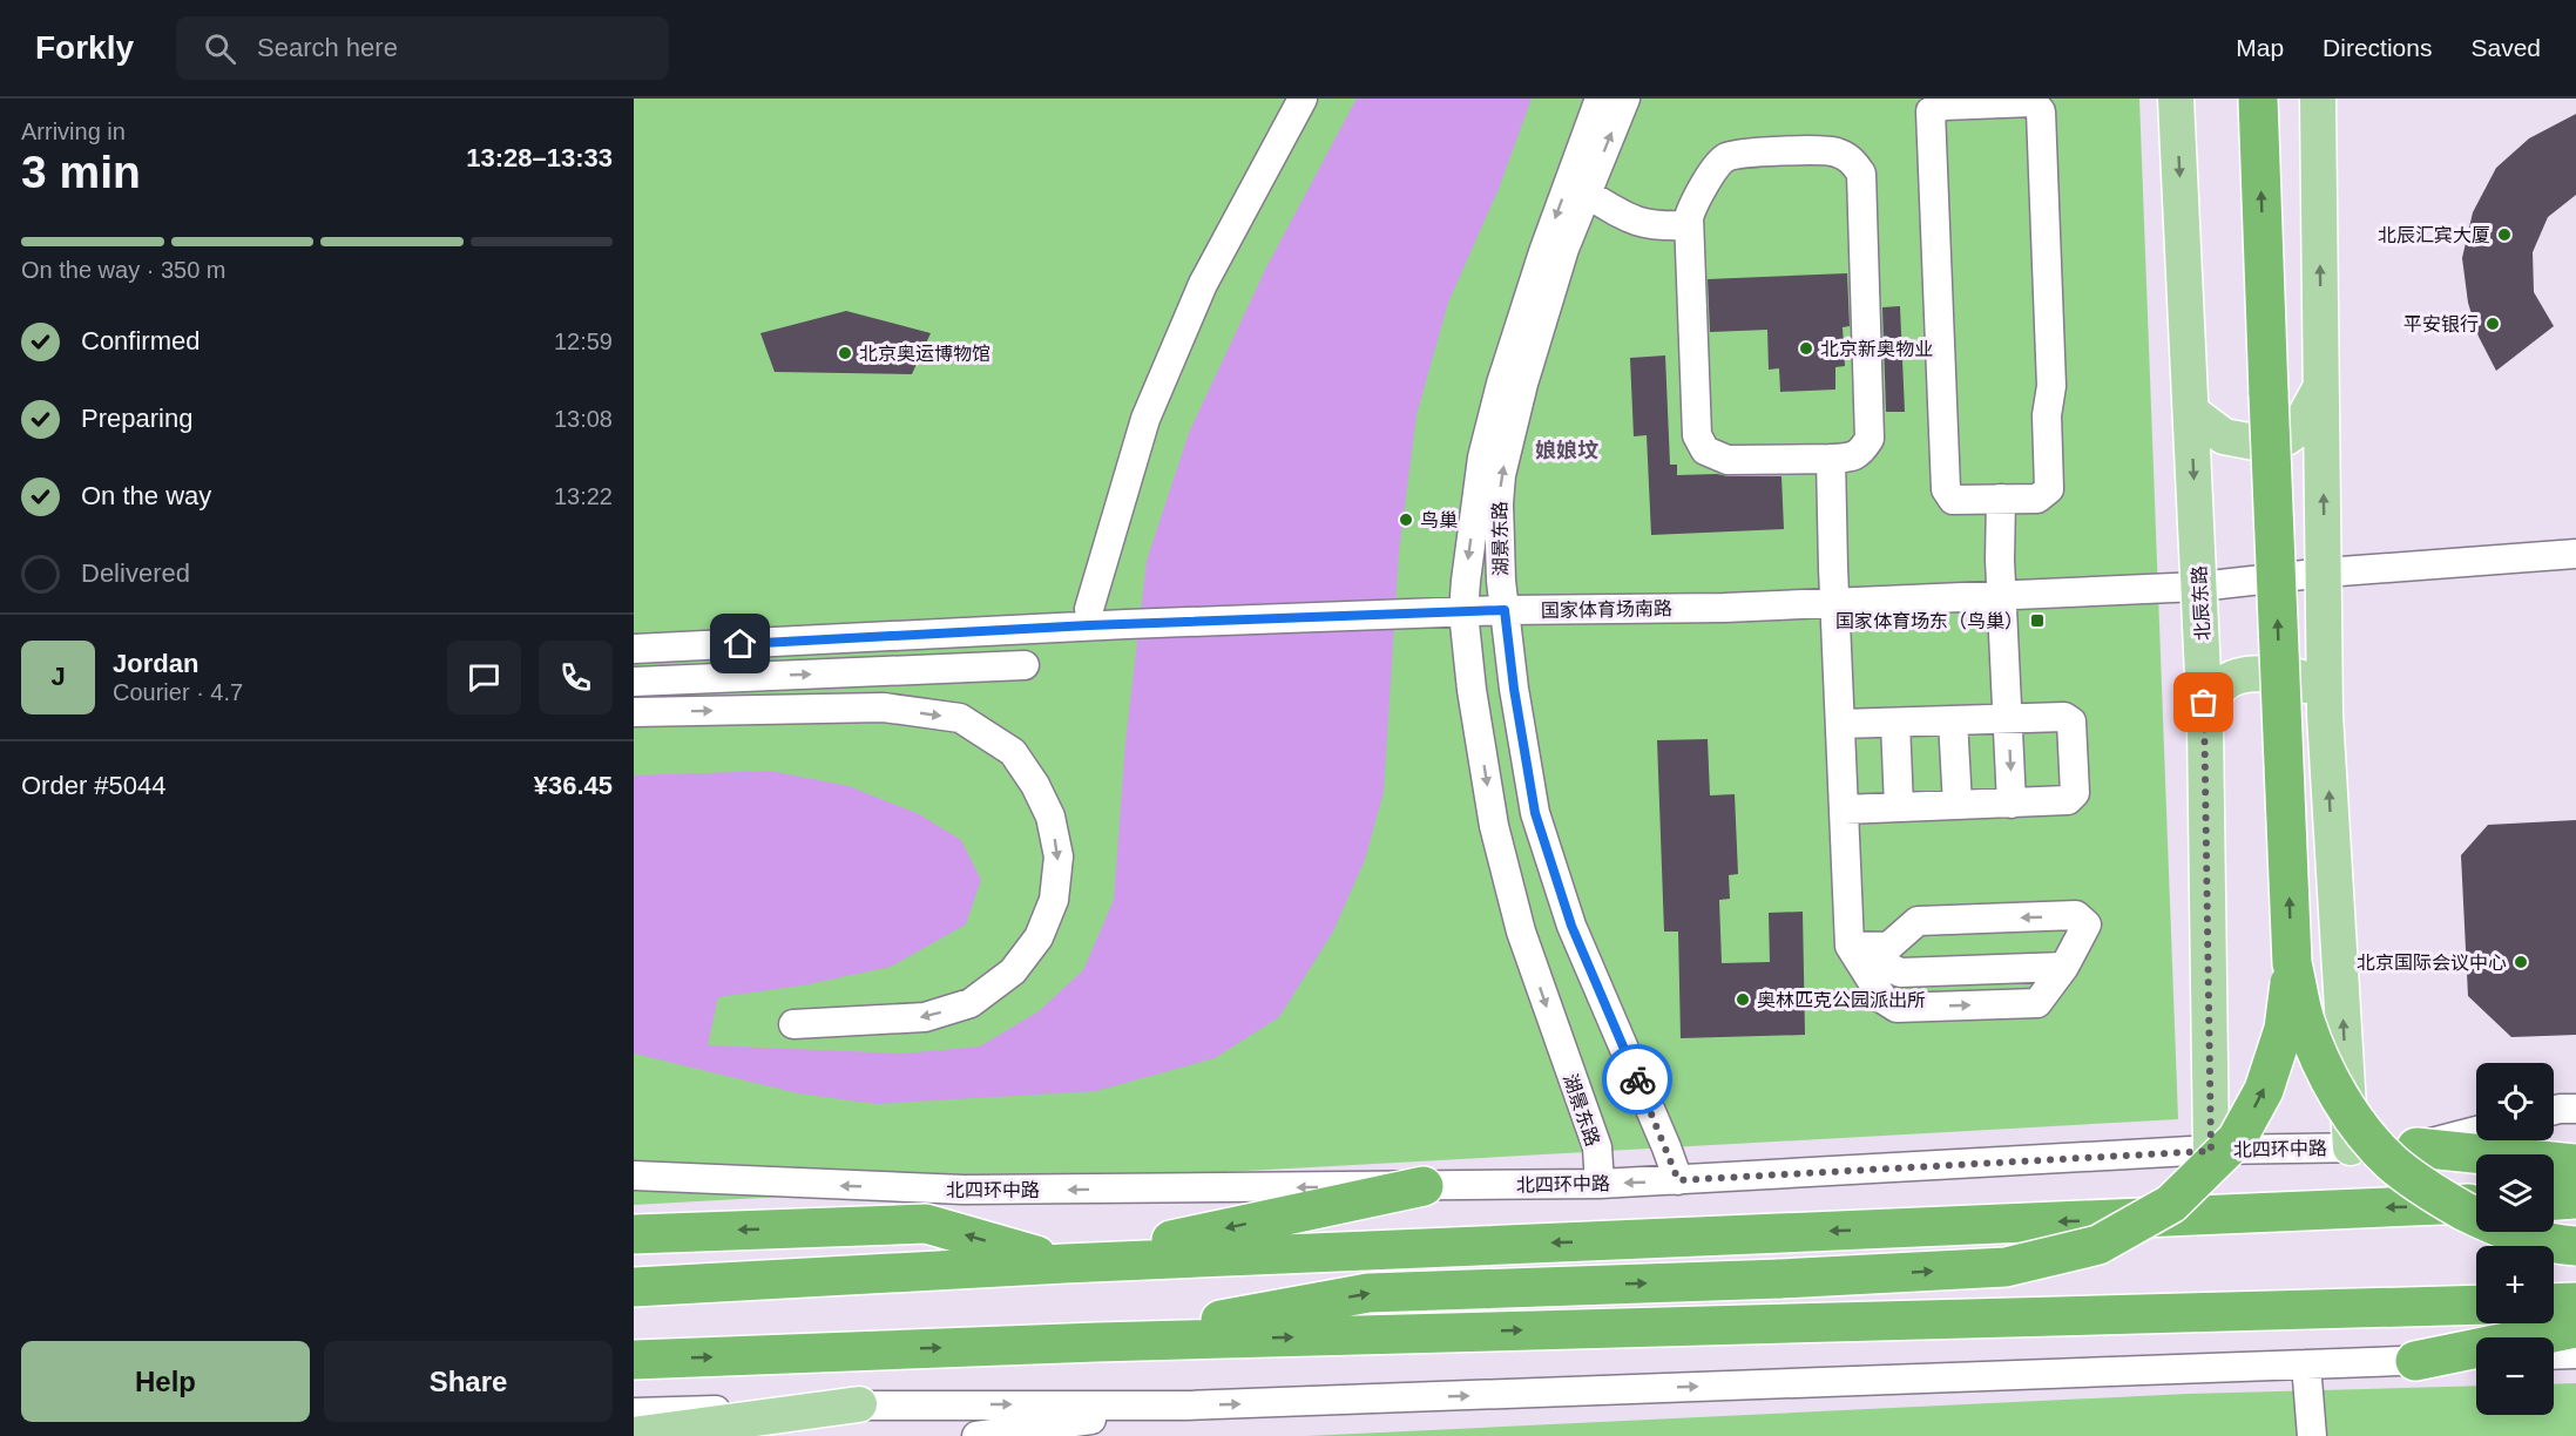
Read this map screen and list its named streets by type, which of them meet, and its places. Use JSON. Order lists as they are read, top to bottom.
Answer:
{
  "streets": {
    "main road": ["北辰东路"],
    "street": ["湖景东路", "国家体育场南路", "北四环中路"]
  },
  "crossings": [
    ["湖景东路", "国家体育场南路"],
    ["湖景东路", "北四环中路"],
    ["北辰东路", "国家体育场南路"],
    ["北辰东路", "北四环中路"]
  ],
  "districts": ["娘娘坟"],
  "places": {
    "other": [
      "北辰汇宾大厦",
      "平安银行",
      "北京新奥物业",
      "北京奥运博物馆",
      "鸟巢",
      "北京国际会议中心",
      "奥林匹克公园派出所"
    ],
    "transit": ["国家体育场东（鸟巢）"]
  },
  "page": {
    "header": "Forkly",
    "search": "Search here",
    "nav": ["Map", "Directions", "Saved"],
    "heading": ["3 min", "Arriving in", "13:28–13:33"],
    "panel": [
      "Jordan",
      "Courier · 4.7",
      "Order #5044",
      "¥36.45"
    ],
    "bar": "On the way · 350 m",
    "list": [
      ["Confirmed", "12:59"],
      ["Preparing", "13:08"],
      ["On the way", "13:22"],
      "Delivered"
    ],
    "round": "J",
    "map_buttons": ["+", "−"],
    "buttons": ["Help", "Share"]
  }
}
